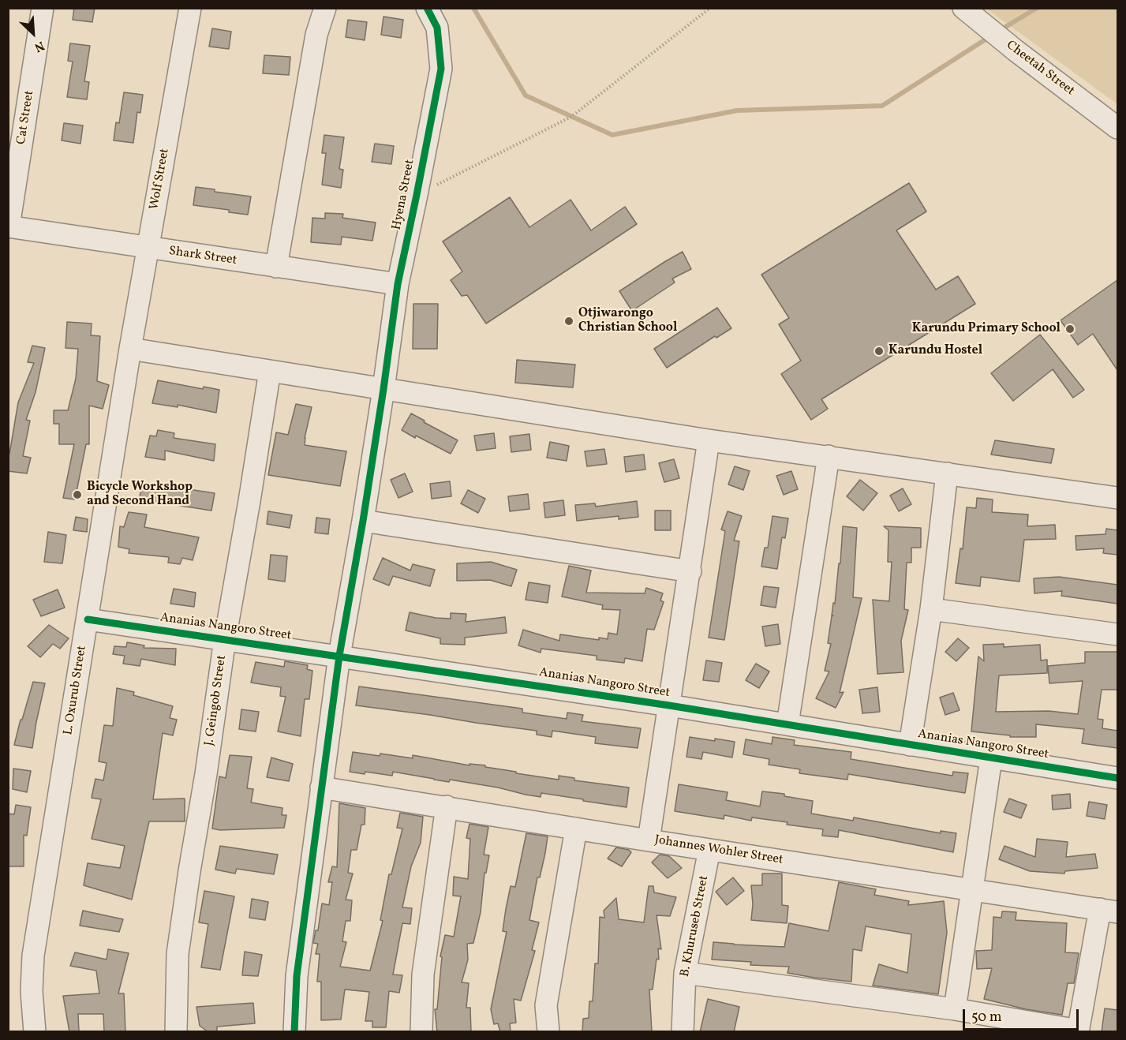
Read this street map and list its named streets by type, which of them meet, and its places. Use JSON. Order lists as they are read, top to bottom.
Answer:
{
  "streets": {
    "street": [
      "Cheetah Street",
      "Cat Street",
      "Wolf Street",
      "Hyena Street",
      "Shark Street",
      "Ananias Nangoro Street",
      "L. Oxurub Street",
      "J. Geingob Street",
      "Johannes Wohler Street",
      "B. Khuruseb Street"
    ]
  },
  "crossings": [
    ["Cat Street", "Shark Street"],
    ["Wolf Street", "Shark Street"],
    ["Wolf Street", "L. Oxurub Street"],
    ["Hyena Street", "Shark Street"],
    ["Hyena Street", "Ananias Nangoro Street"],
    ["Hyena Street", "Johannes Wohler Street"],
    ["Ananias Nangoro Street", "L. Oxurub Street"],
    ["Ananias Nangoro Street", "J. Geingob Street"],
    ["Johannes Wohler Street", "B. Khuruseb Street"]
  ],
  "places": [
    "Otjiwarongo Christian School",
    "Karundu Primary School",
    "Karundu Hostel",
    "Bicycle Workshop and Second Hand"
  ],
  "scale_bar": "50 m",
  "north": "bottom right"
}
